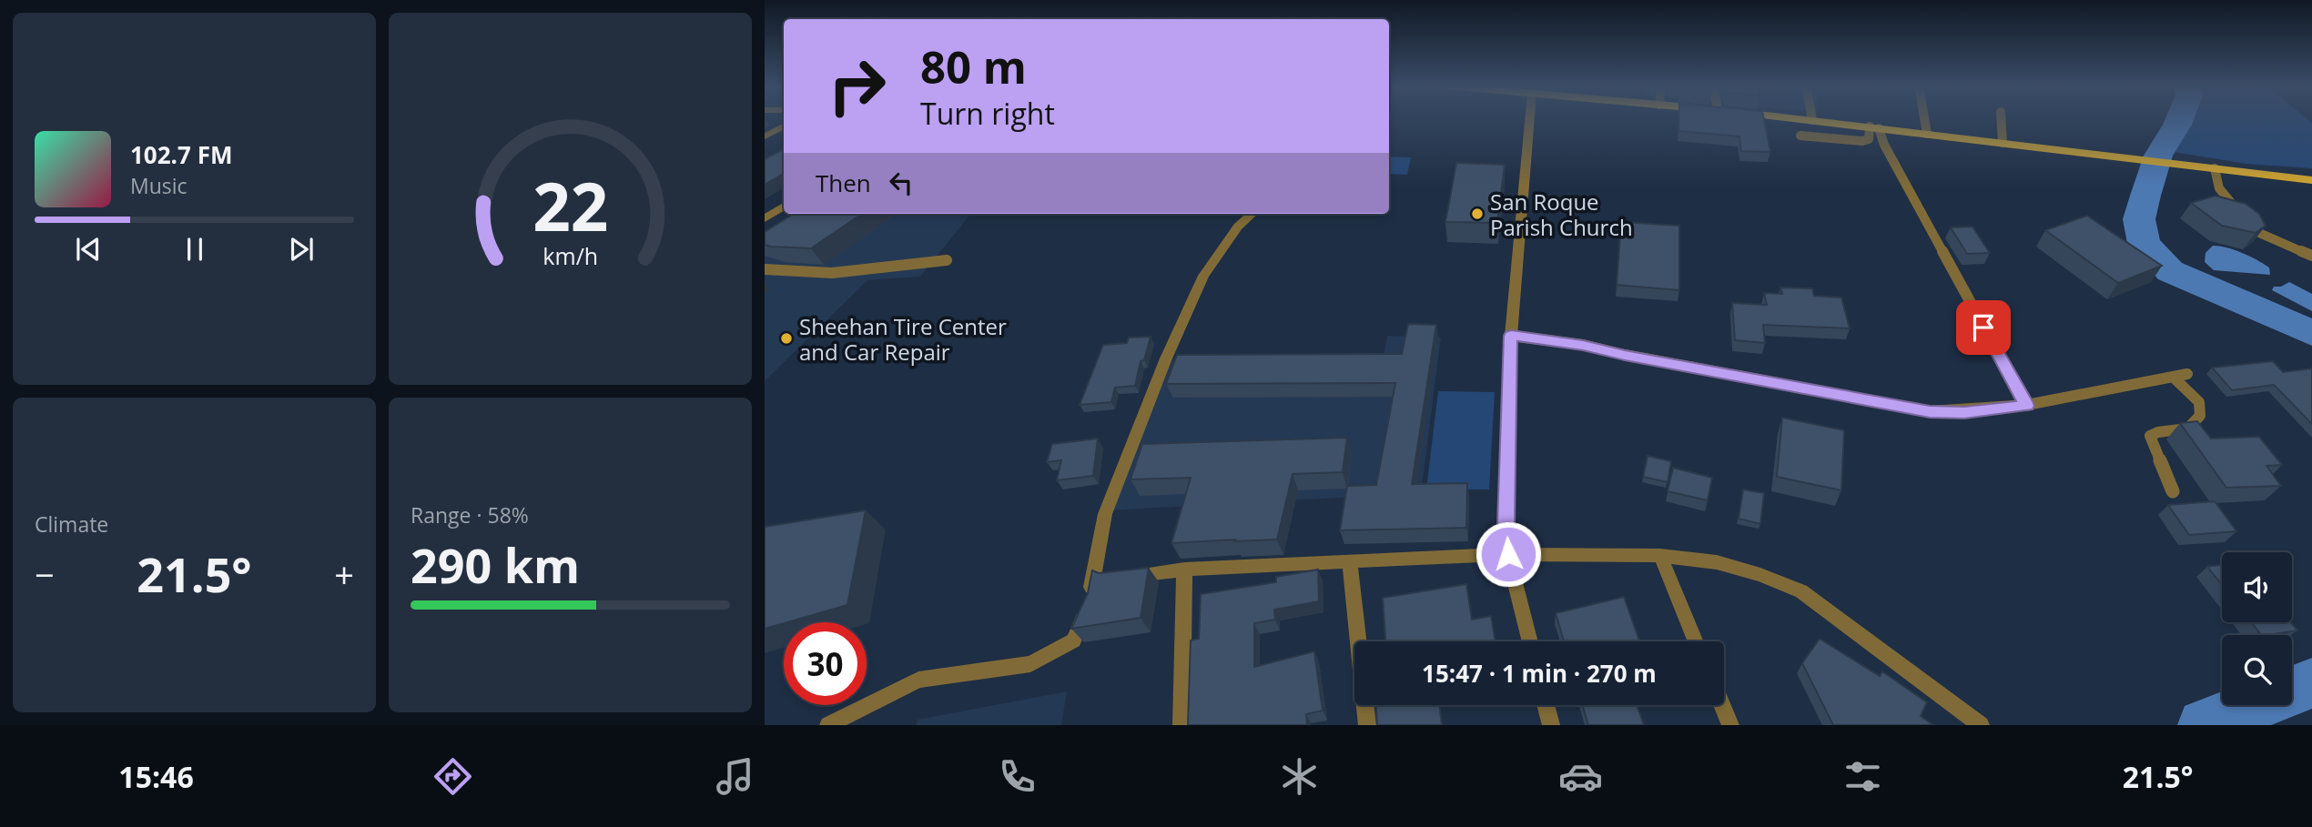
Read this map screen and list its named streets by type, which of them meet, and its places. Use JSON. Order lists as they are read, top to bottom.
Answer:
{
  "places": ["San Roque Parish Church", "Sheehan Tire Center and Car Repair"],
  "page": {
    "turn": ["80 m", "Turn right"],
    "song": ["102.7 FM", "Music"],
    "then": "Then",
    "tile": [
      "Climate",
      ["Range · 58%", "290 km"]
    ],
    "heat": ["−", "21.5°", "+"],
    "limit": "30",
    "trip": "15:47 · 1 min · 270 m",
    "tabs": ["15:46", "21.5°"],
    "gauge": ["22", "km/h"]
  }
}
